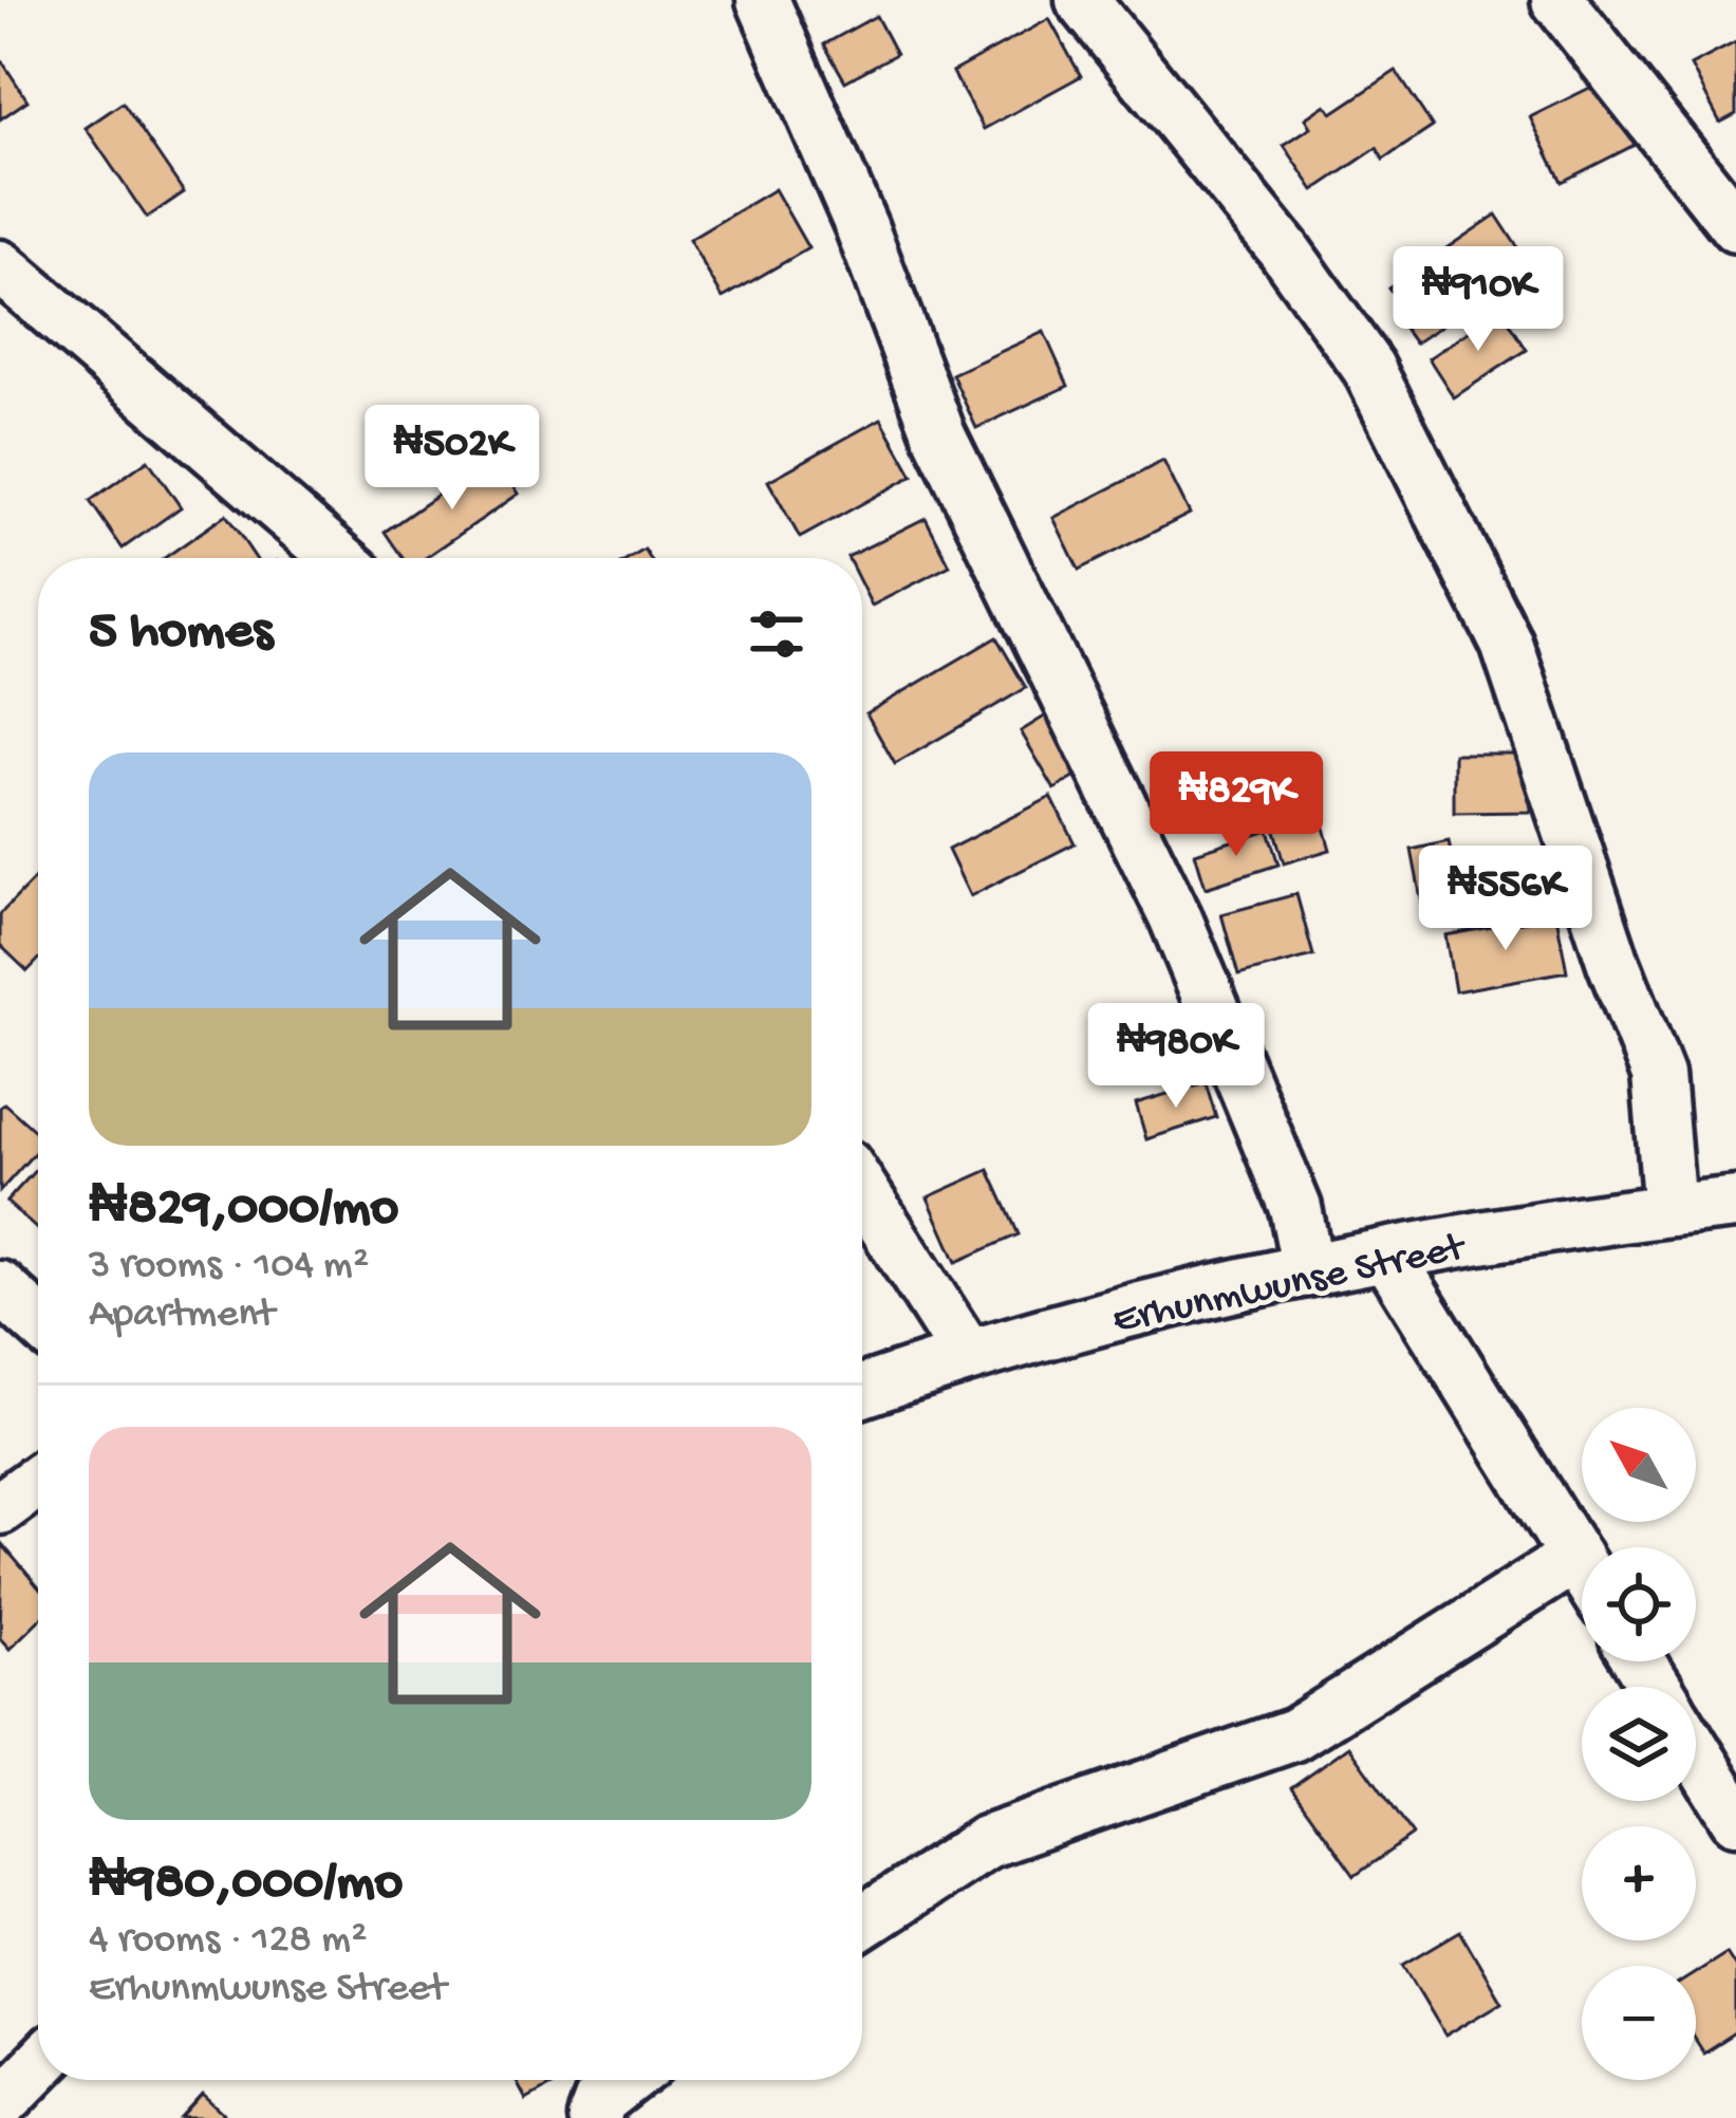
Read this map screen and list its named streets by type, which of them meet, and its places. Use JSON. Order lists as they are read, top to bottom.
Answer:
{
  "streets": {
    "street": ["Erhunmwunse Street"]
  },
  "north": "top left",
  "page": {
    "price": [
      "₦910K",
      "₦502K",
      "₦829K",
      "₦556K",
      "₦980K"
    ],
    "heading": "5 homes",
    "list": [
      {
        "name": "₦829,000/mo",
        "note": "3 rooms · 104 m² · Apartment"
      },
      {
        "name": "₦980,000/mo",
        "note": "4 rooms · 128 m² · Erhunmwunse Street"
      }
    ],
    "map_buttons": ["+", "−"]
  }
}
